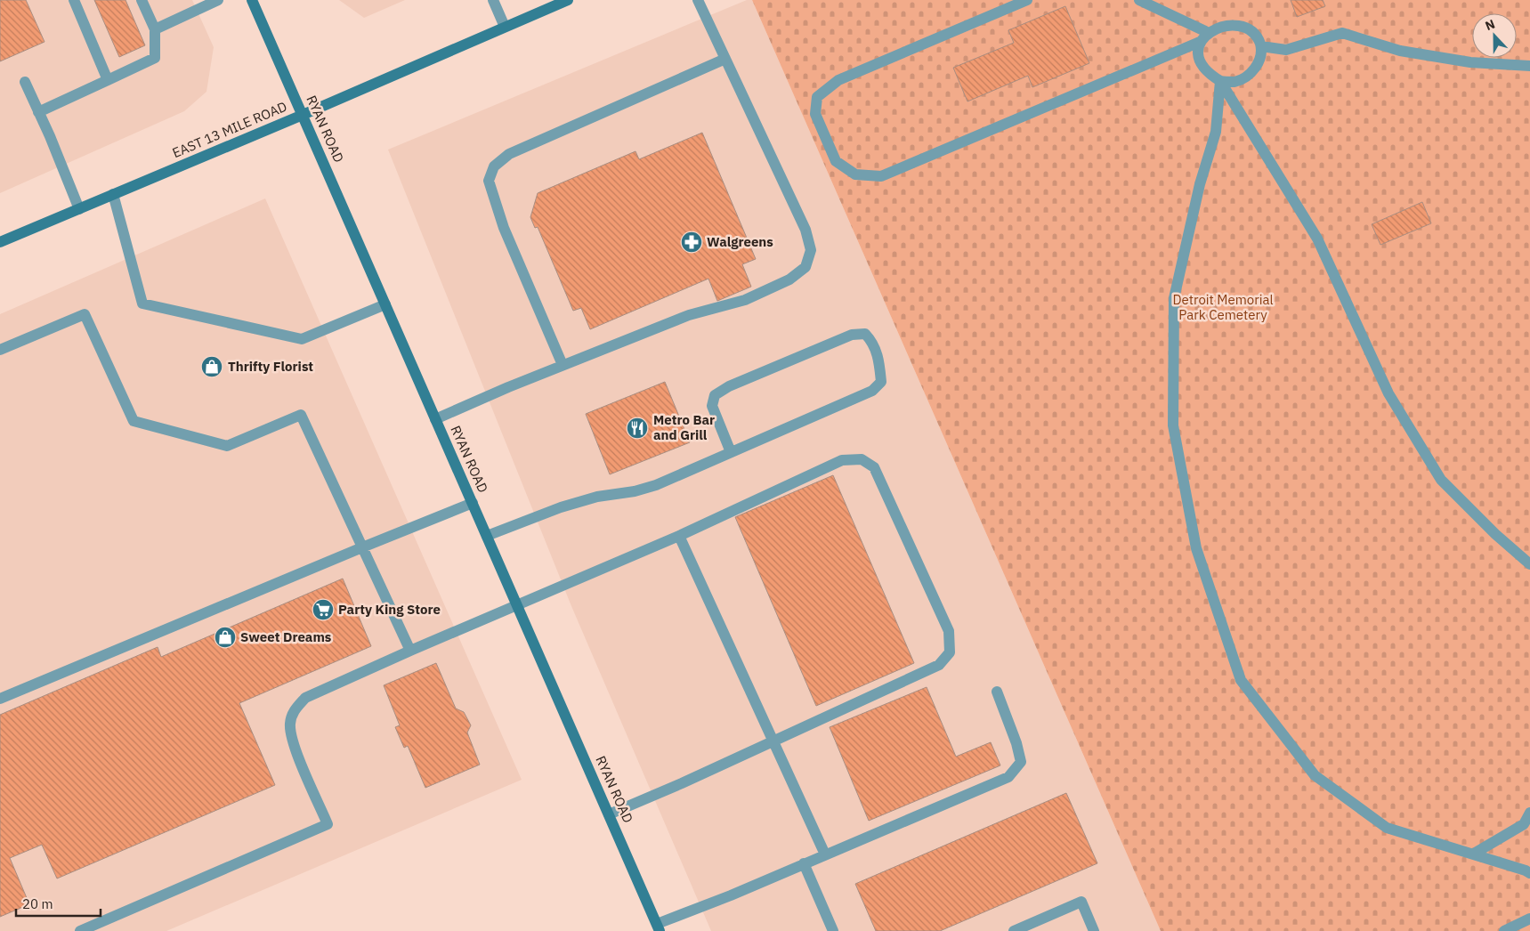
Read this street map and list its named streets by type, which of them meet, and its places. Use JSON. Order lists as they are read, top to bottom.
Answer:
{
  "streets": {
    "main road": ["RYAN ROAD", "EAST 13 MILE ROAD"]
  },
  "crossings": [
    ["RYAN ROAD", "EAST 13 MILE ROAD"]
  ],
  "parks": ["Detroit Memorial Park Cemetery"],
  "places": {
    "pharmacy": ["Walgreens"],
    "shop": ["Thrifty Florist", "Sweet Dreams"],
    "restaurant": ["Metro Bar and Grill"],
    "supermarket": ["Party King Store"]
  },
  "scale_bar": "20 m",
  "north": "top"
}
